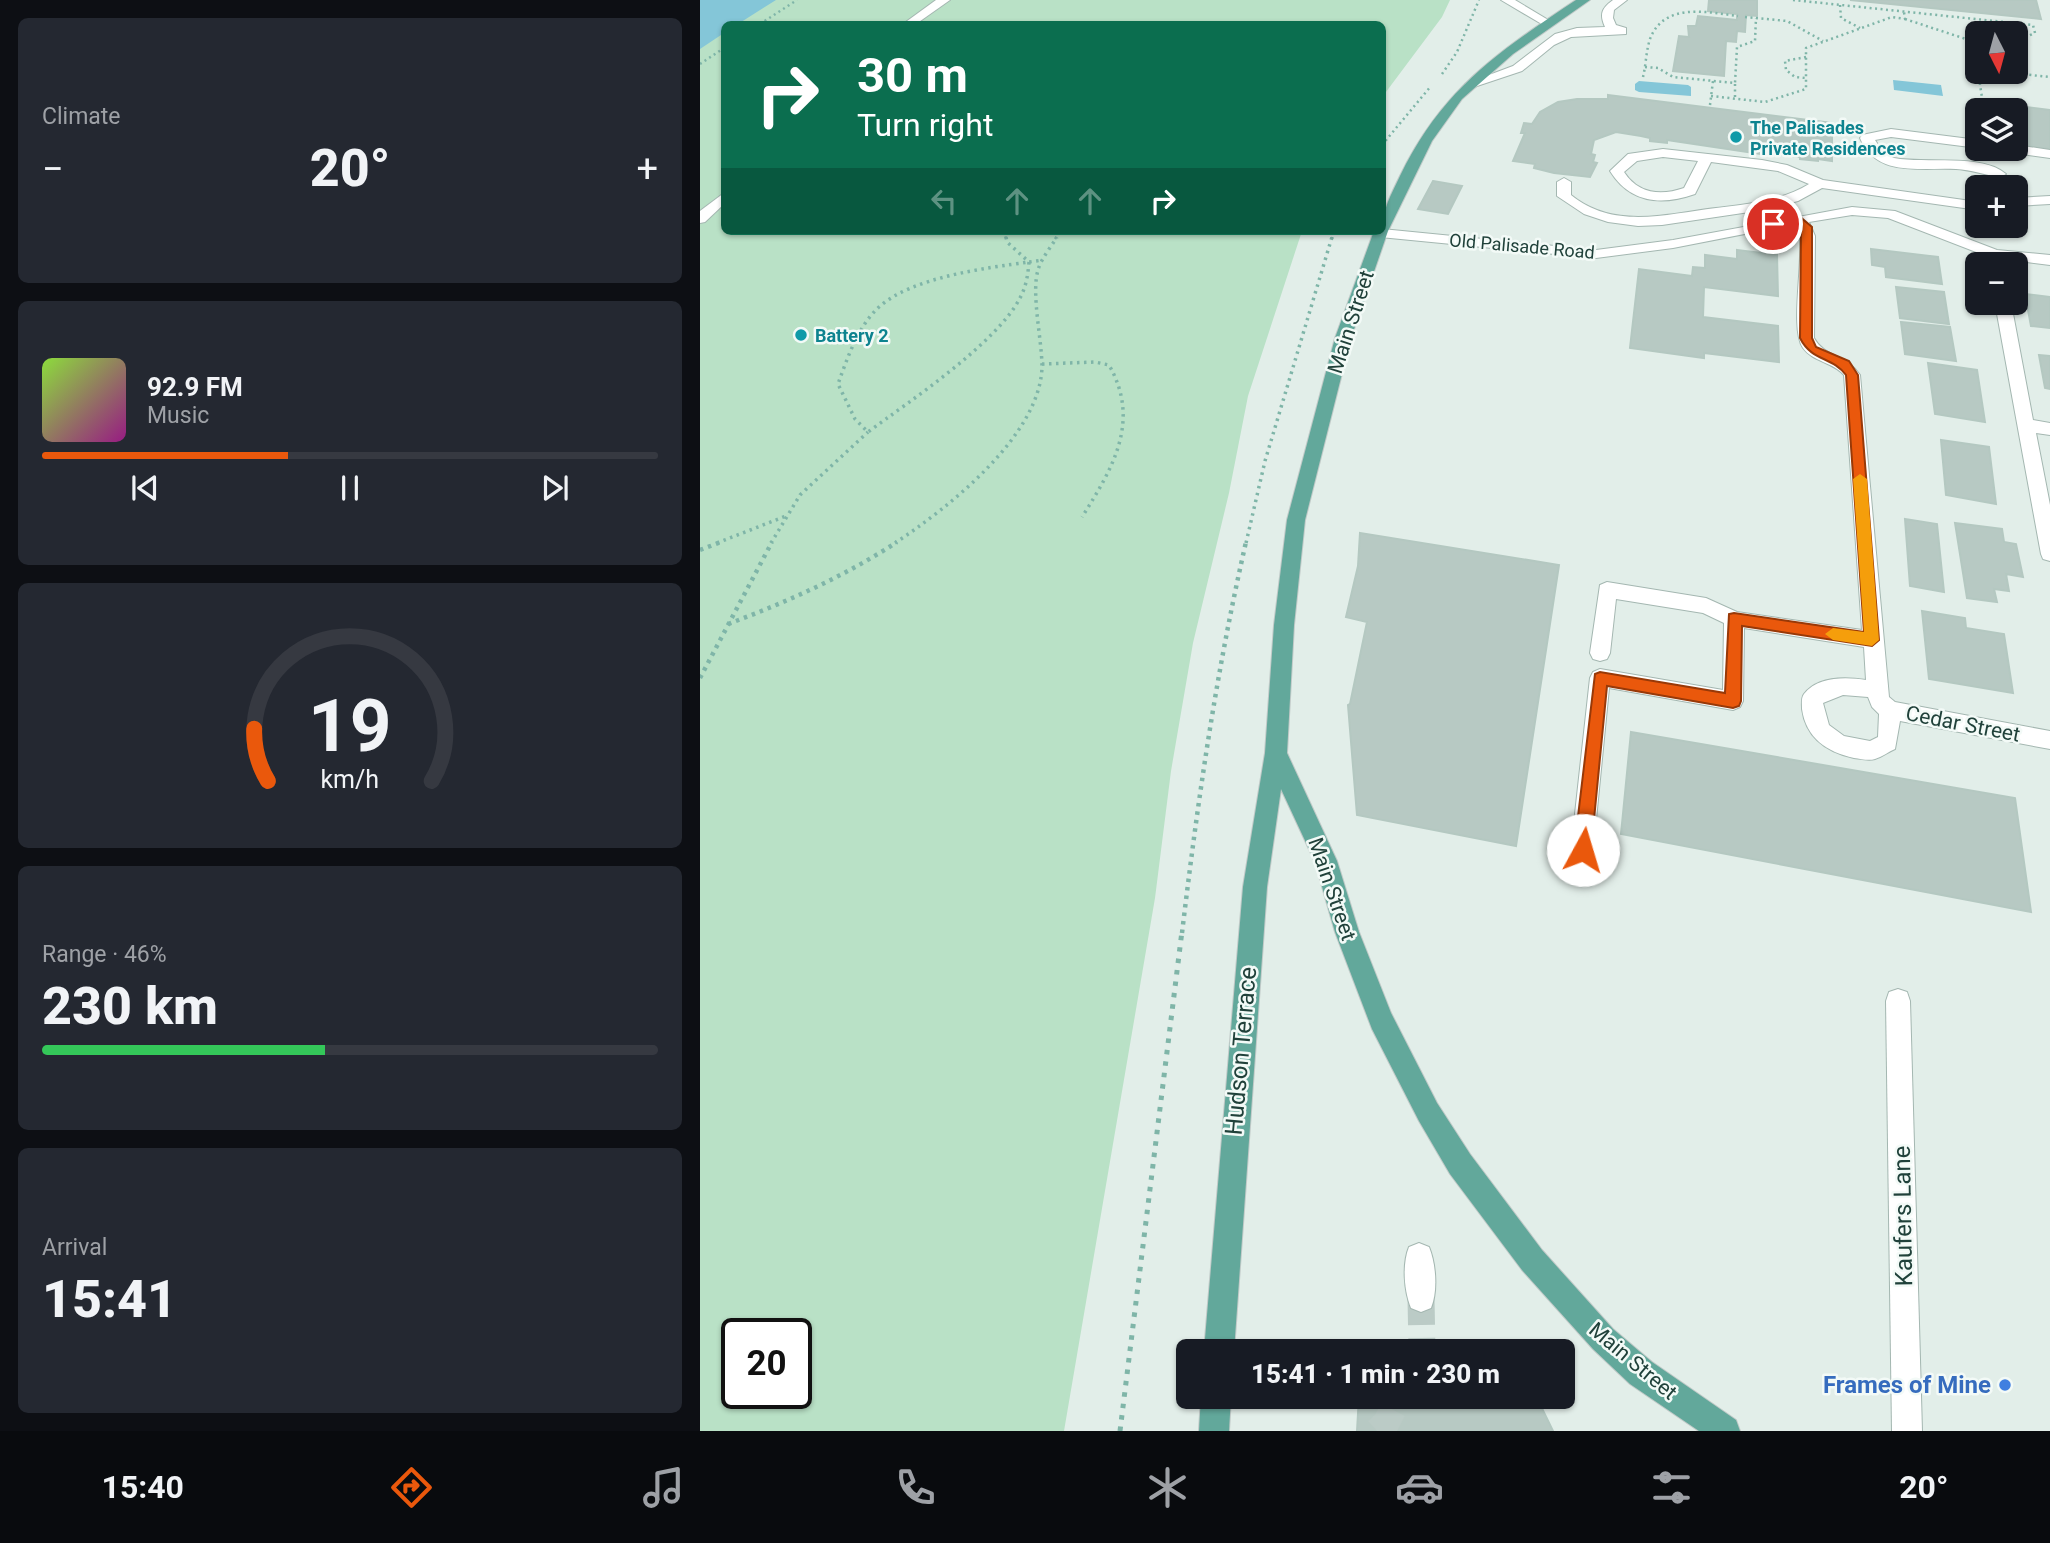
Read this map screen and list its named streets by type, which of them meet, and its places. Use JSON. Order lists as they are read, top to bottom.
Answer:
{
  "streets": {
    "main road": ["Main Street", "Hudson Terrace"],
    "street": ["Old Palisade Road", "Cedar Street", "Kaufers Lane"]
  },
  "crossings": [
    ["Main Street", "Hudson Terrace"]
  ],
  "places": ["The Palisades Private Residences", "Battery 2", "Frames of Mine"],
  "north": "bottom",
  "page": {
    "tile": [
      "Climate",
      ["Range · 46%", "230 km"],
      ["Arrival", "15:41"]
    ],
    "map_buttons": ["+", "−"],
    "turn": ["30 m", "Turn right"],
    "heat": ["−", "20°", "+"],
    "song": ["92.9 FM", "Music"],
    "limit": "20",
    "trip": "15:41 · 1 min · 230 m",
    "tabs": ["15:40", "20°"],
    "gauge": ["19", "km/h"]
  }
}
